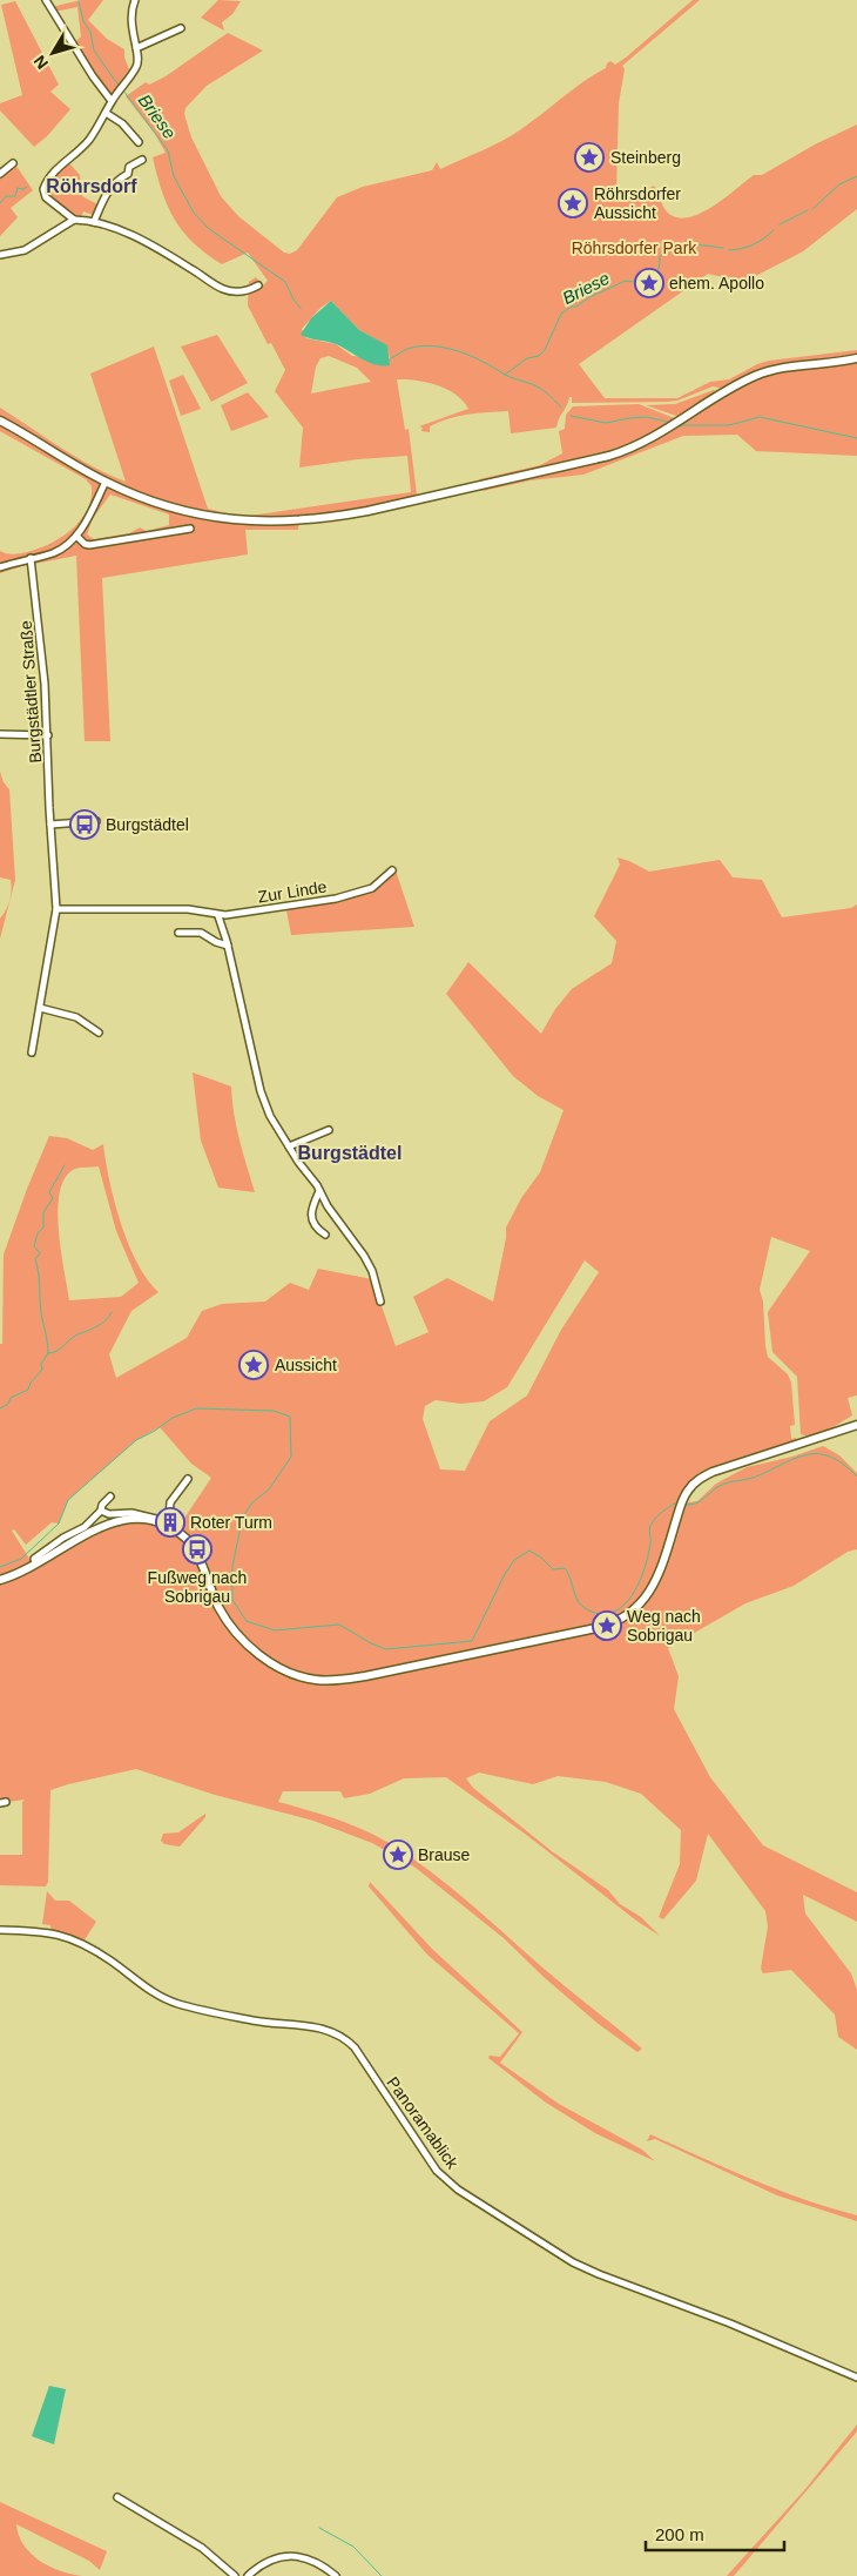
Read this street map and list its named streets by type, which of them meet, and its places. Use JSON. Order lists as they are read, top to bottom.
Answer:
{
  "streets": {
    "street": ["Burgstädtler Straße", "Zur Linde", "Panoramablick"]
  },
  "districts": ["Röhrsdorf", "Burgstädtel"],
  "water": ["Briese"],
  "parks": ["Röhrsdorfer Park"],
  "places": {
    "place": [
      "Steinberg",
      "Röhrsdorfer Aussicht",
      "ehem. Apollo",
      "Aussicht",
      "Weg nach Sobrigau",
      "Brause"
    ],
    "bus stop": ["Burgstädtel", "Fußweg nach Sobrigau"],
    "building": ["Roter Turm"]
  },
  "scale_bar": "200 m",
  "north": "bottom left"
}
